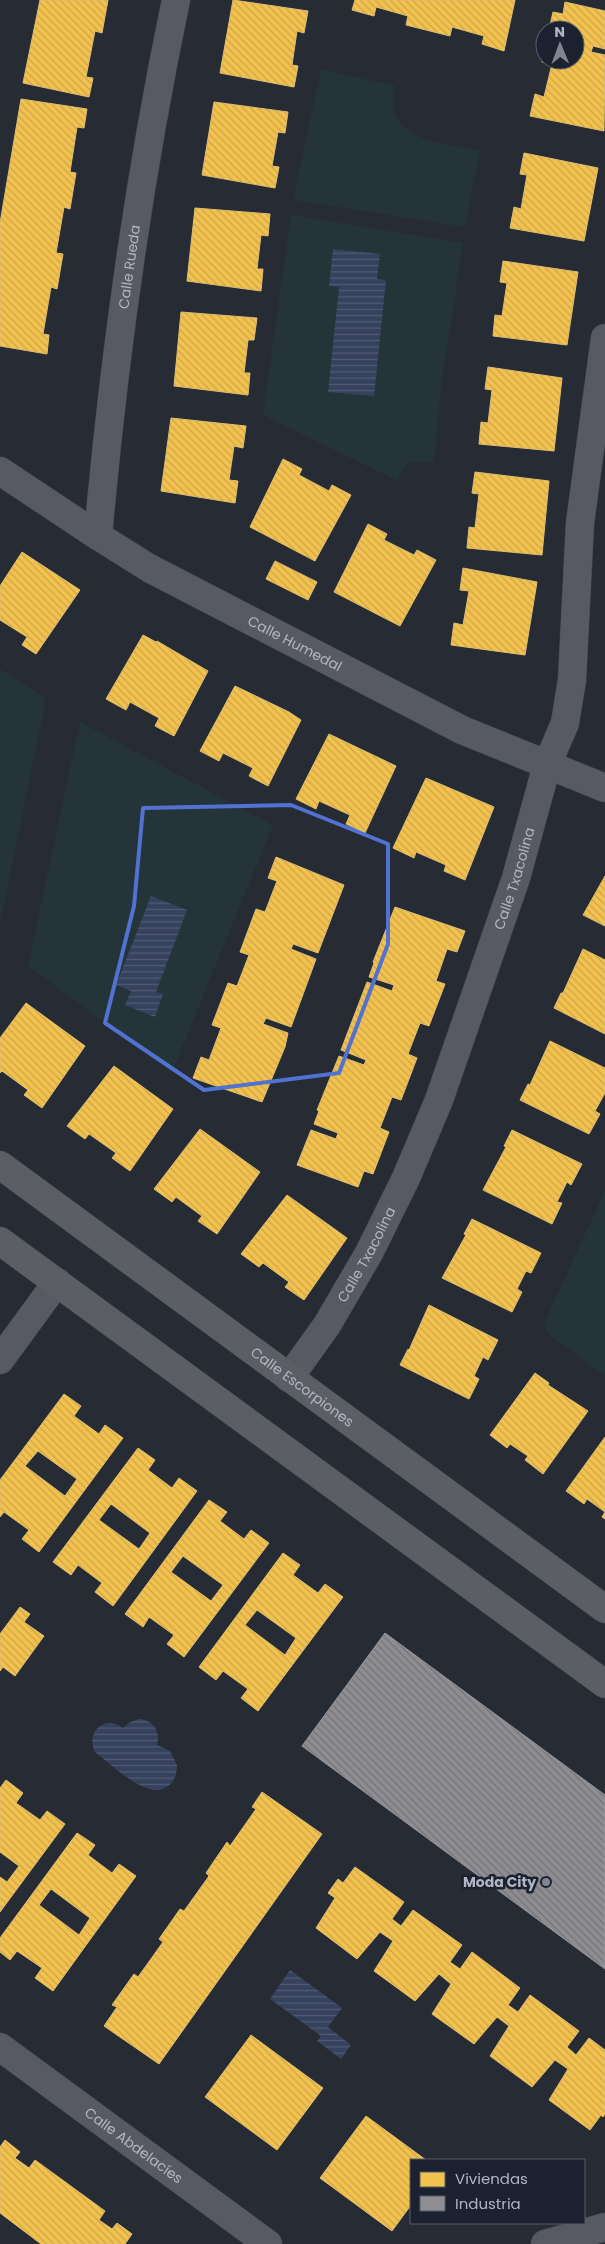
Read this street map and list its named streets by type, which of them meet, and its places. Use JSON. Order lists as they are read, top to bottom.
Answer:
{
  "streets": {
    "street": [
      "Calle Rueda",
      "Calle Humedal",
      "Calle Txacolina",
      "Calle Escorpiones",
      "Calle Abdelacíes"
    ]
  },
  "crossings": [
    ["Calle Rueda", "Calle Humedal"],
    ["Calle Humedal", "Calle Txacolina"],
    ["Calle Txacolina", "Calle Escorpiones"]
  ],
  "places": ["Moda City"],
  "legend": ["Viviendas", "Industria"],
  "north": "top"
}
